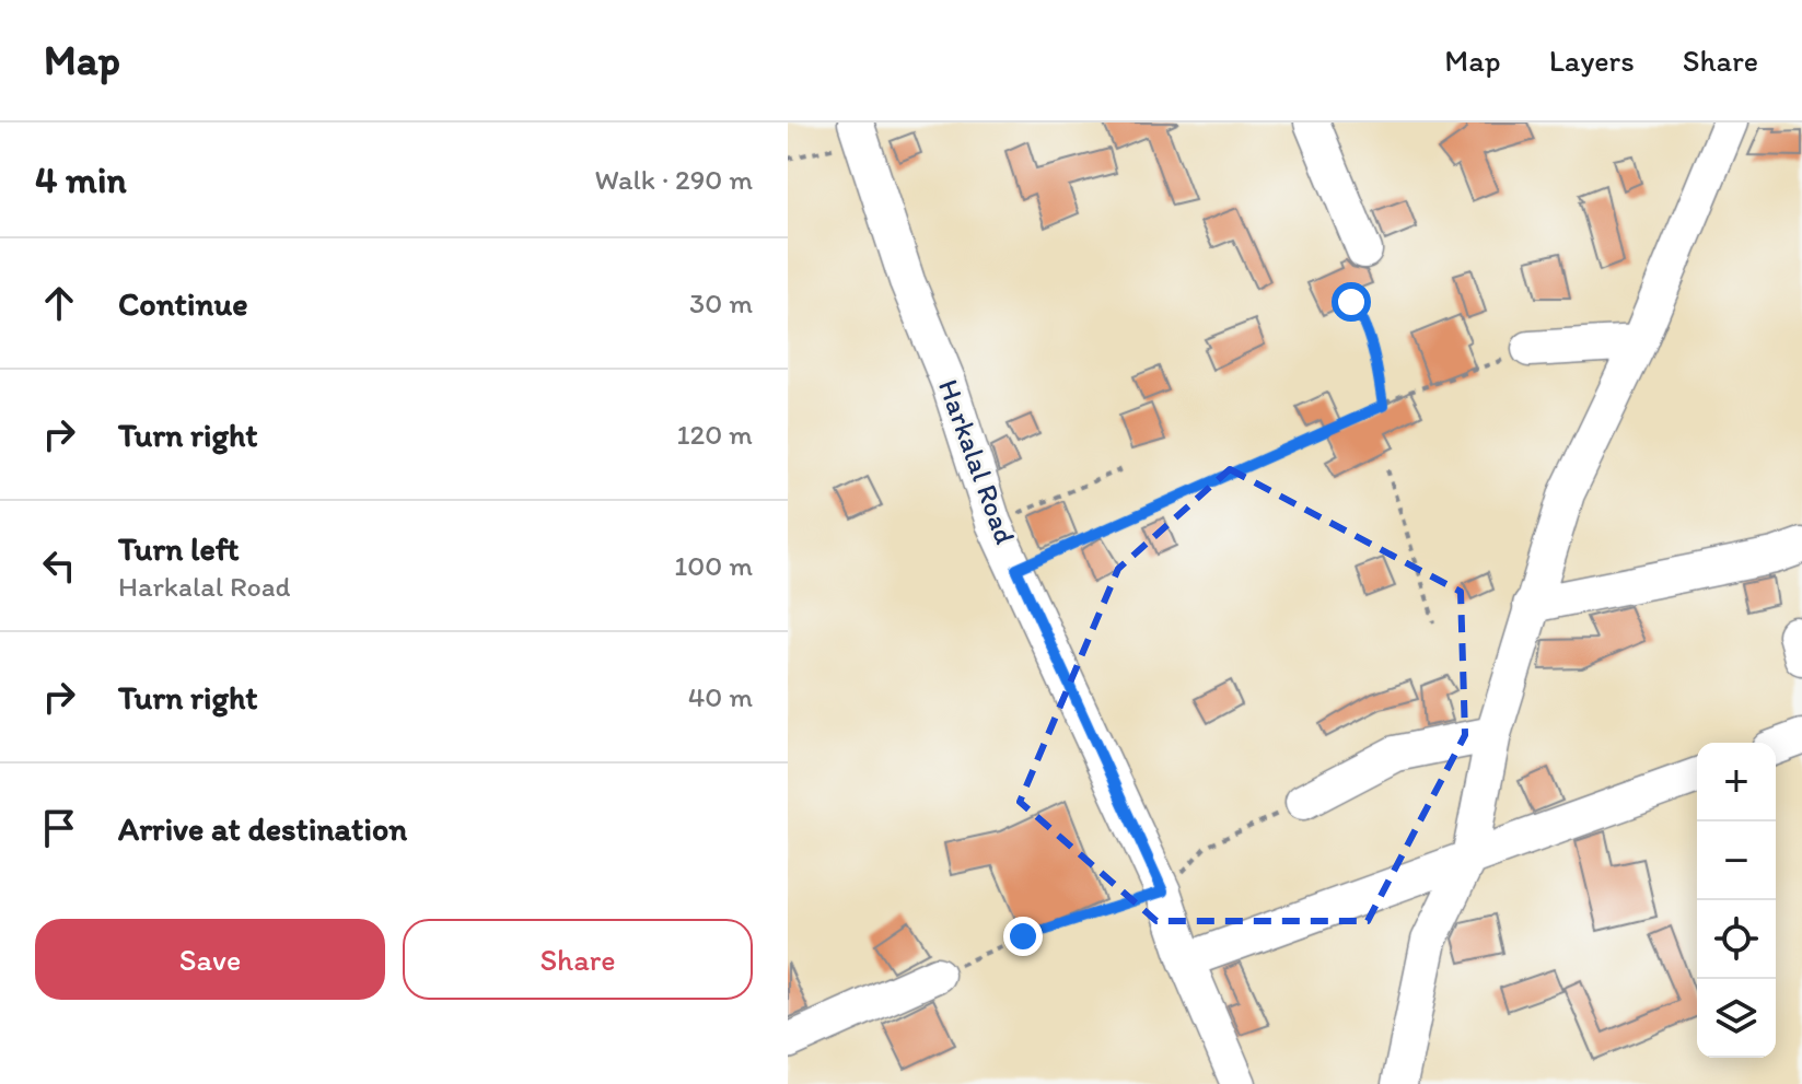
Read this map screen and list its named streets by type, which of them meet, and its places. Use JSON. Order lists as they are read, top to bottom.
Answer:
{
  "streets": {
    "street": ["Harkalal Road"]
  },
  "page": {
    "header": "Map",
    "nav": ["Map", "Layers", "Share"],
    "heading": ["4 min", "Walk · 290 m"],
    "list": [
      ["Continue", "30 m"],
      ["Turn right", "120 m"],
      ["Turn left", "Harkalal Road", "100 m"],
      ["Turn right", "40 m"],
      "Arrive at destination"
    ],
    "map_buttons": ["+", "−"],
    "buttons": ["Save", "Share"]
  }
}
